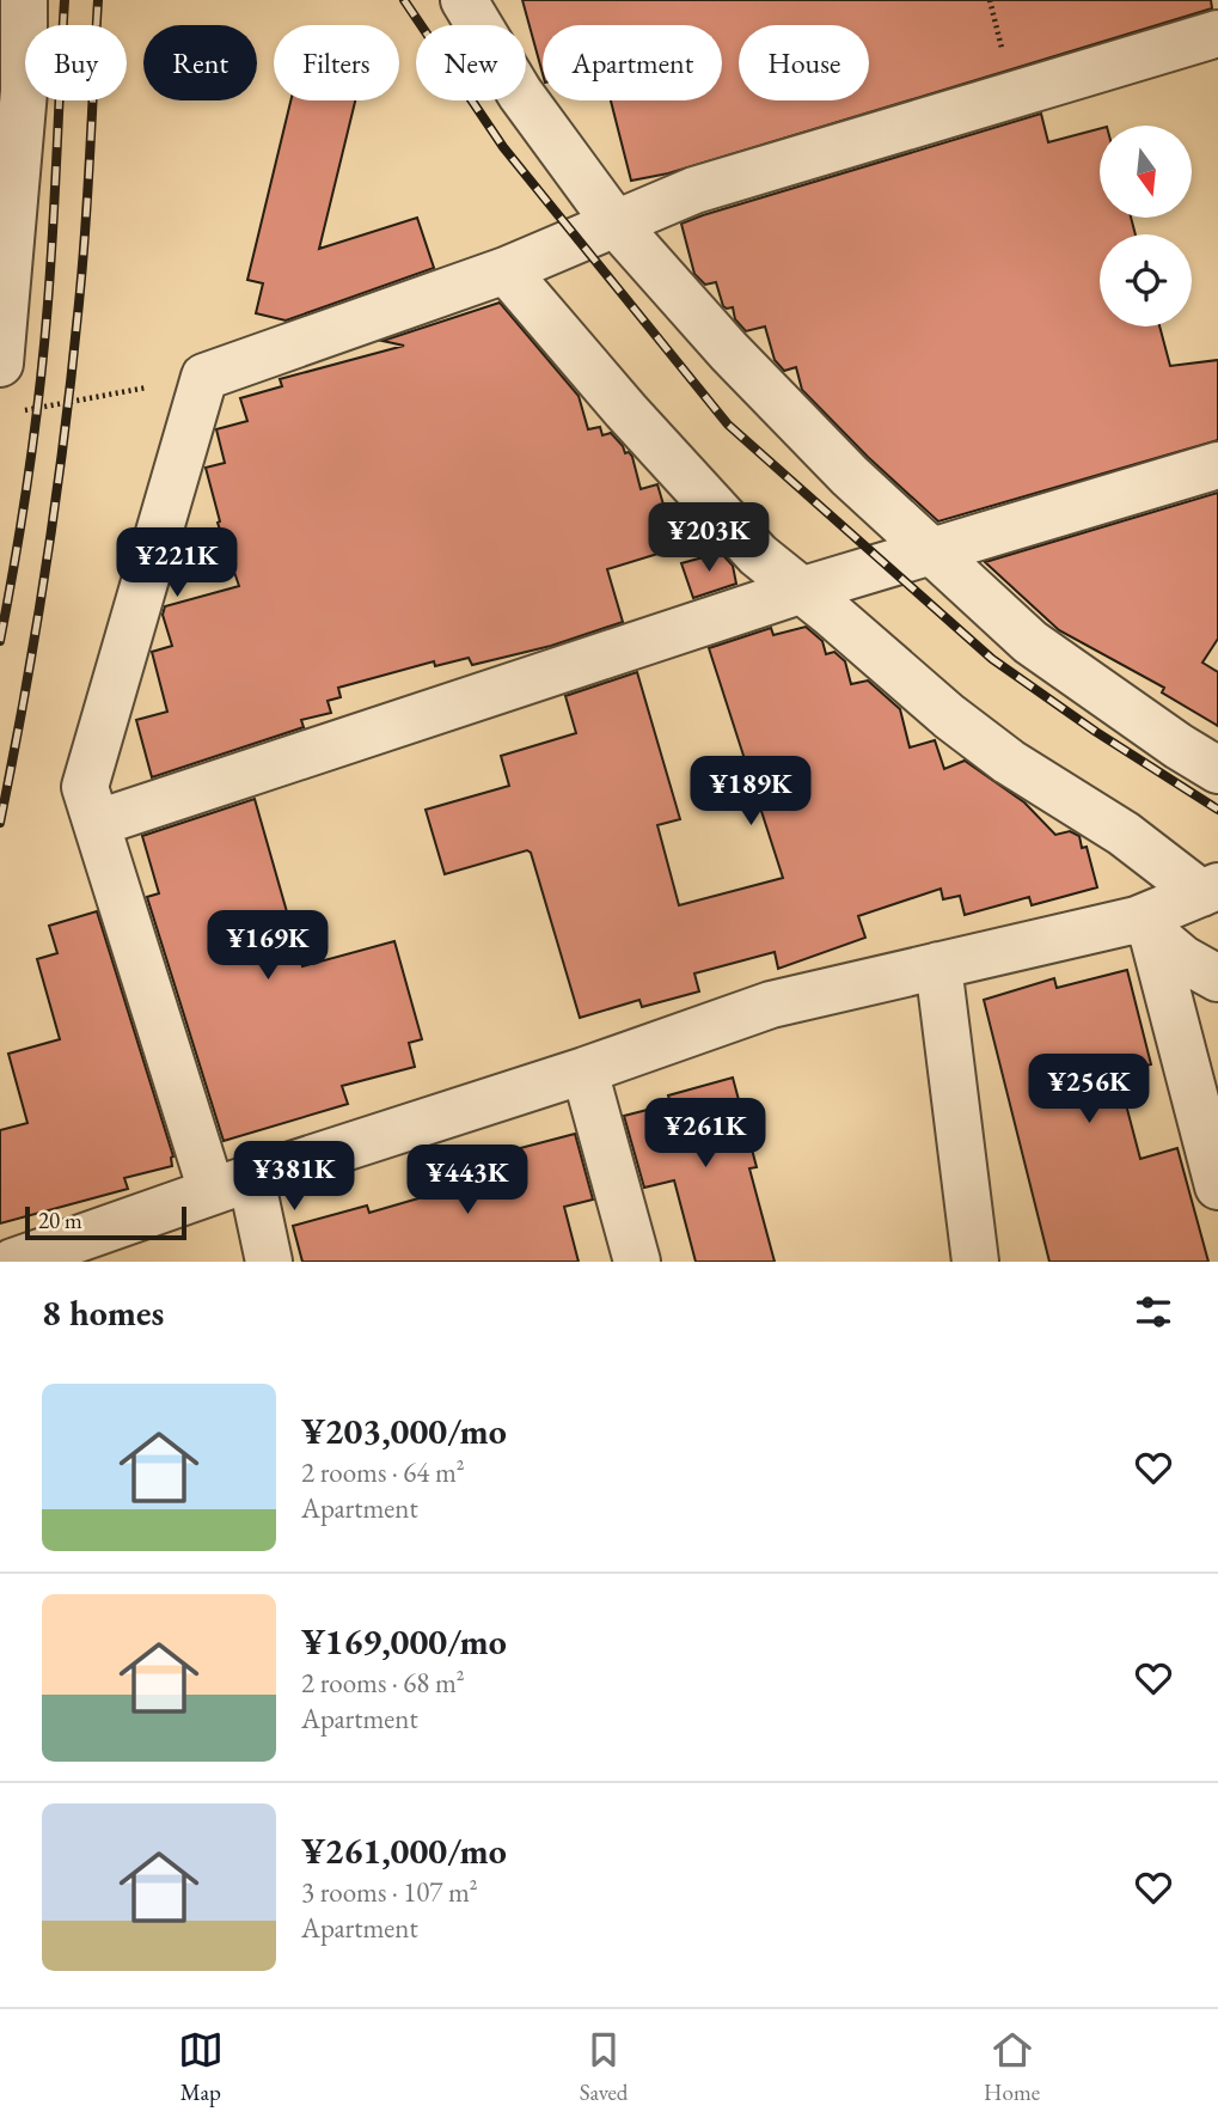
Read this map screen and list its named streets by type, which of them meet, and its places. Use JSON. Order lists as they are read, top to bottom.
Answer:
{
  "scale_bar": "20 m",
  "north": "bottom",
  "page": {
    "chip": [
      "Buy",
      "Rent",
      "Filters",
      "New",
      "Apartment",
      "House"
    ],
    "price": [
      "¥203K",
      "¥221K",
      "¥189K",
      "¥169K",
      "¥256K",
      "¥261K",
      "¥381K",
      "¥443K"
    ],
    "scale": "20 m",
    "heading": "8 homes",
    "list": [
      {
        "name": "¥203,000/mo",
        "note": "2 rooms · 64 m² · Apartment"
      },
      {
        "name": "¥169,000/mo",
        "note": "2 rooms · 68 m² · Apartment"
      },
      {
        "name": "¥261,000/mo",
        "note": "3 rooms · 107 m² · Apartment"
      }
    ],
    "tabs": ["Map", "Saved", "Home"]
  }
}
